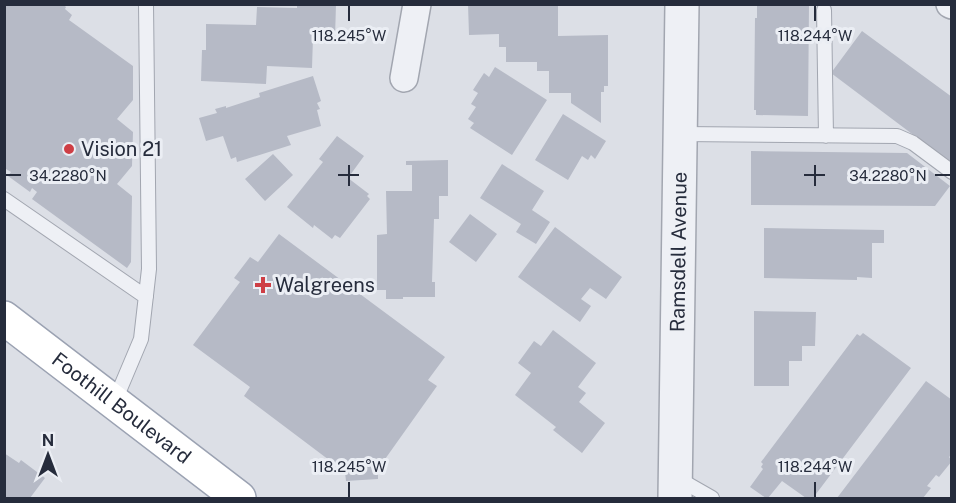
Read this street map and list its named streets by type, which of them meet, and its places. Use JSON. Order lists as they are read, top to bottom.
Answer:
{
  "streets": {
    "main road": ["Foothill Boulevard"],
    "street": ["Ramsdell Avenue"]
  },
  "places": {
    "other": ["Vision 21"],
    "health": ["Walgreens"]
  },
  "north": "top",
  "coordinates": ["118.245°W", "118.244°W", "34.2280°N"]
}
